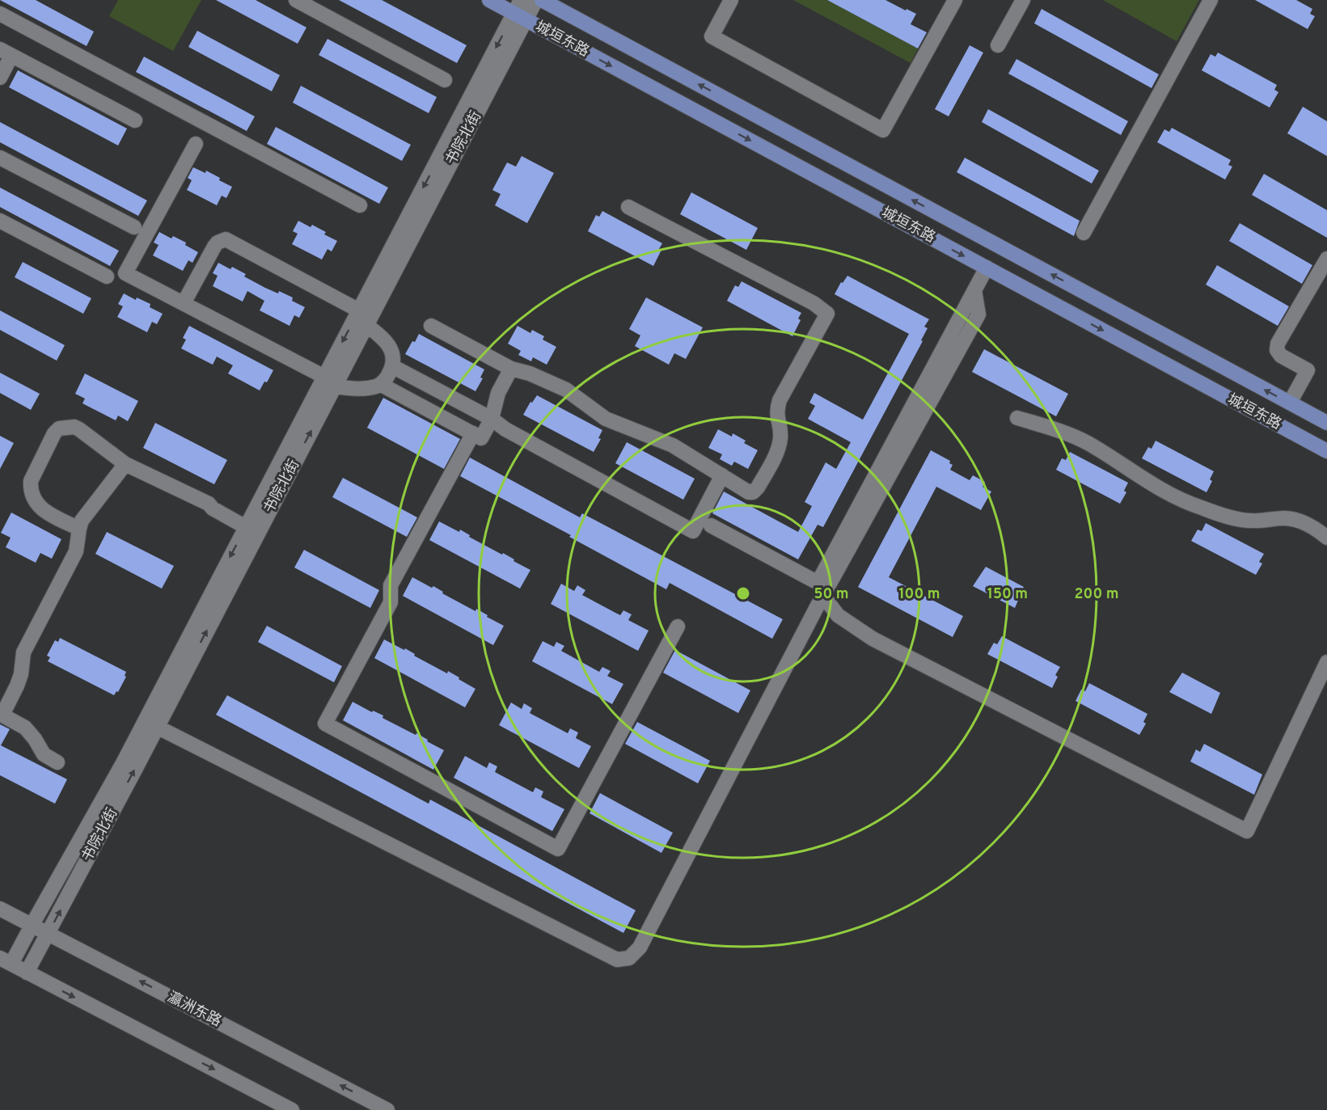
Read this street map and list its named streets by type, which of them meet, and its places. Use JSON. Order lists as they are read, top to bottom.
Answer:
{
  "streets": {
    "main road": ["城垣东路"],
    "street": ["书院北街", "瀛洲东路"]
  },
  "crossings": [
    ["城垣东路", "书院北街"],
    ["书院北街", "瀛洲东路"]
  ],
  "rings": [
    "50 m",
    "100 m",
    "150 m",
    "200 m"
  ]
}
